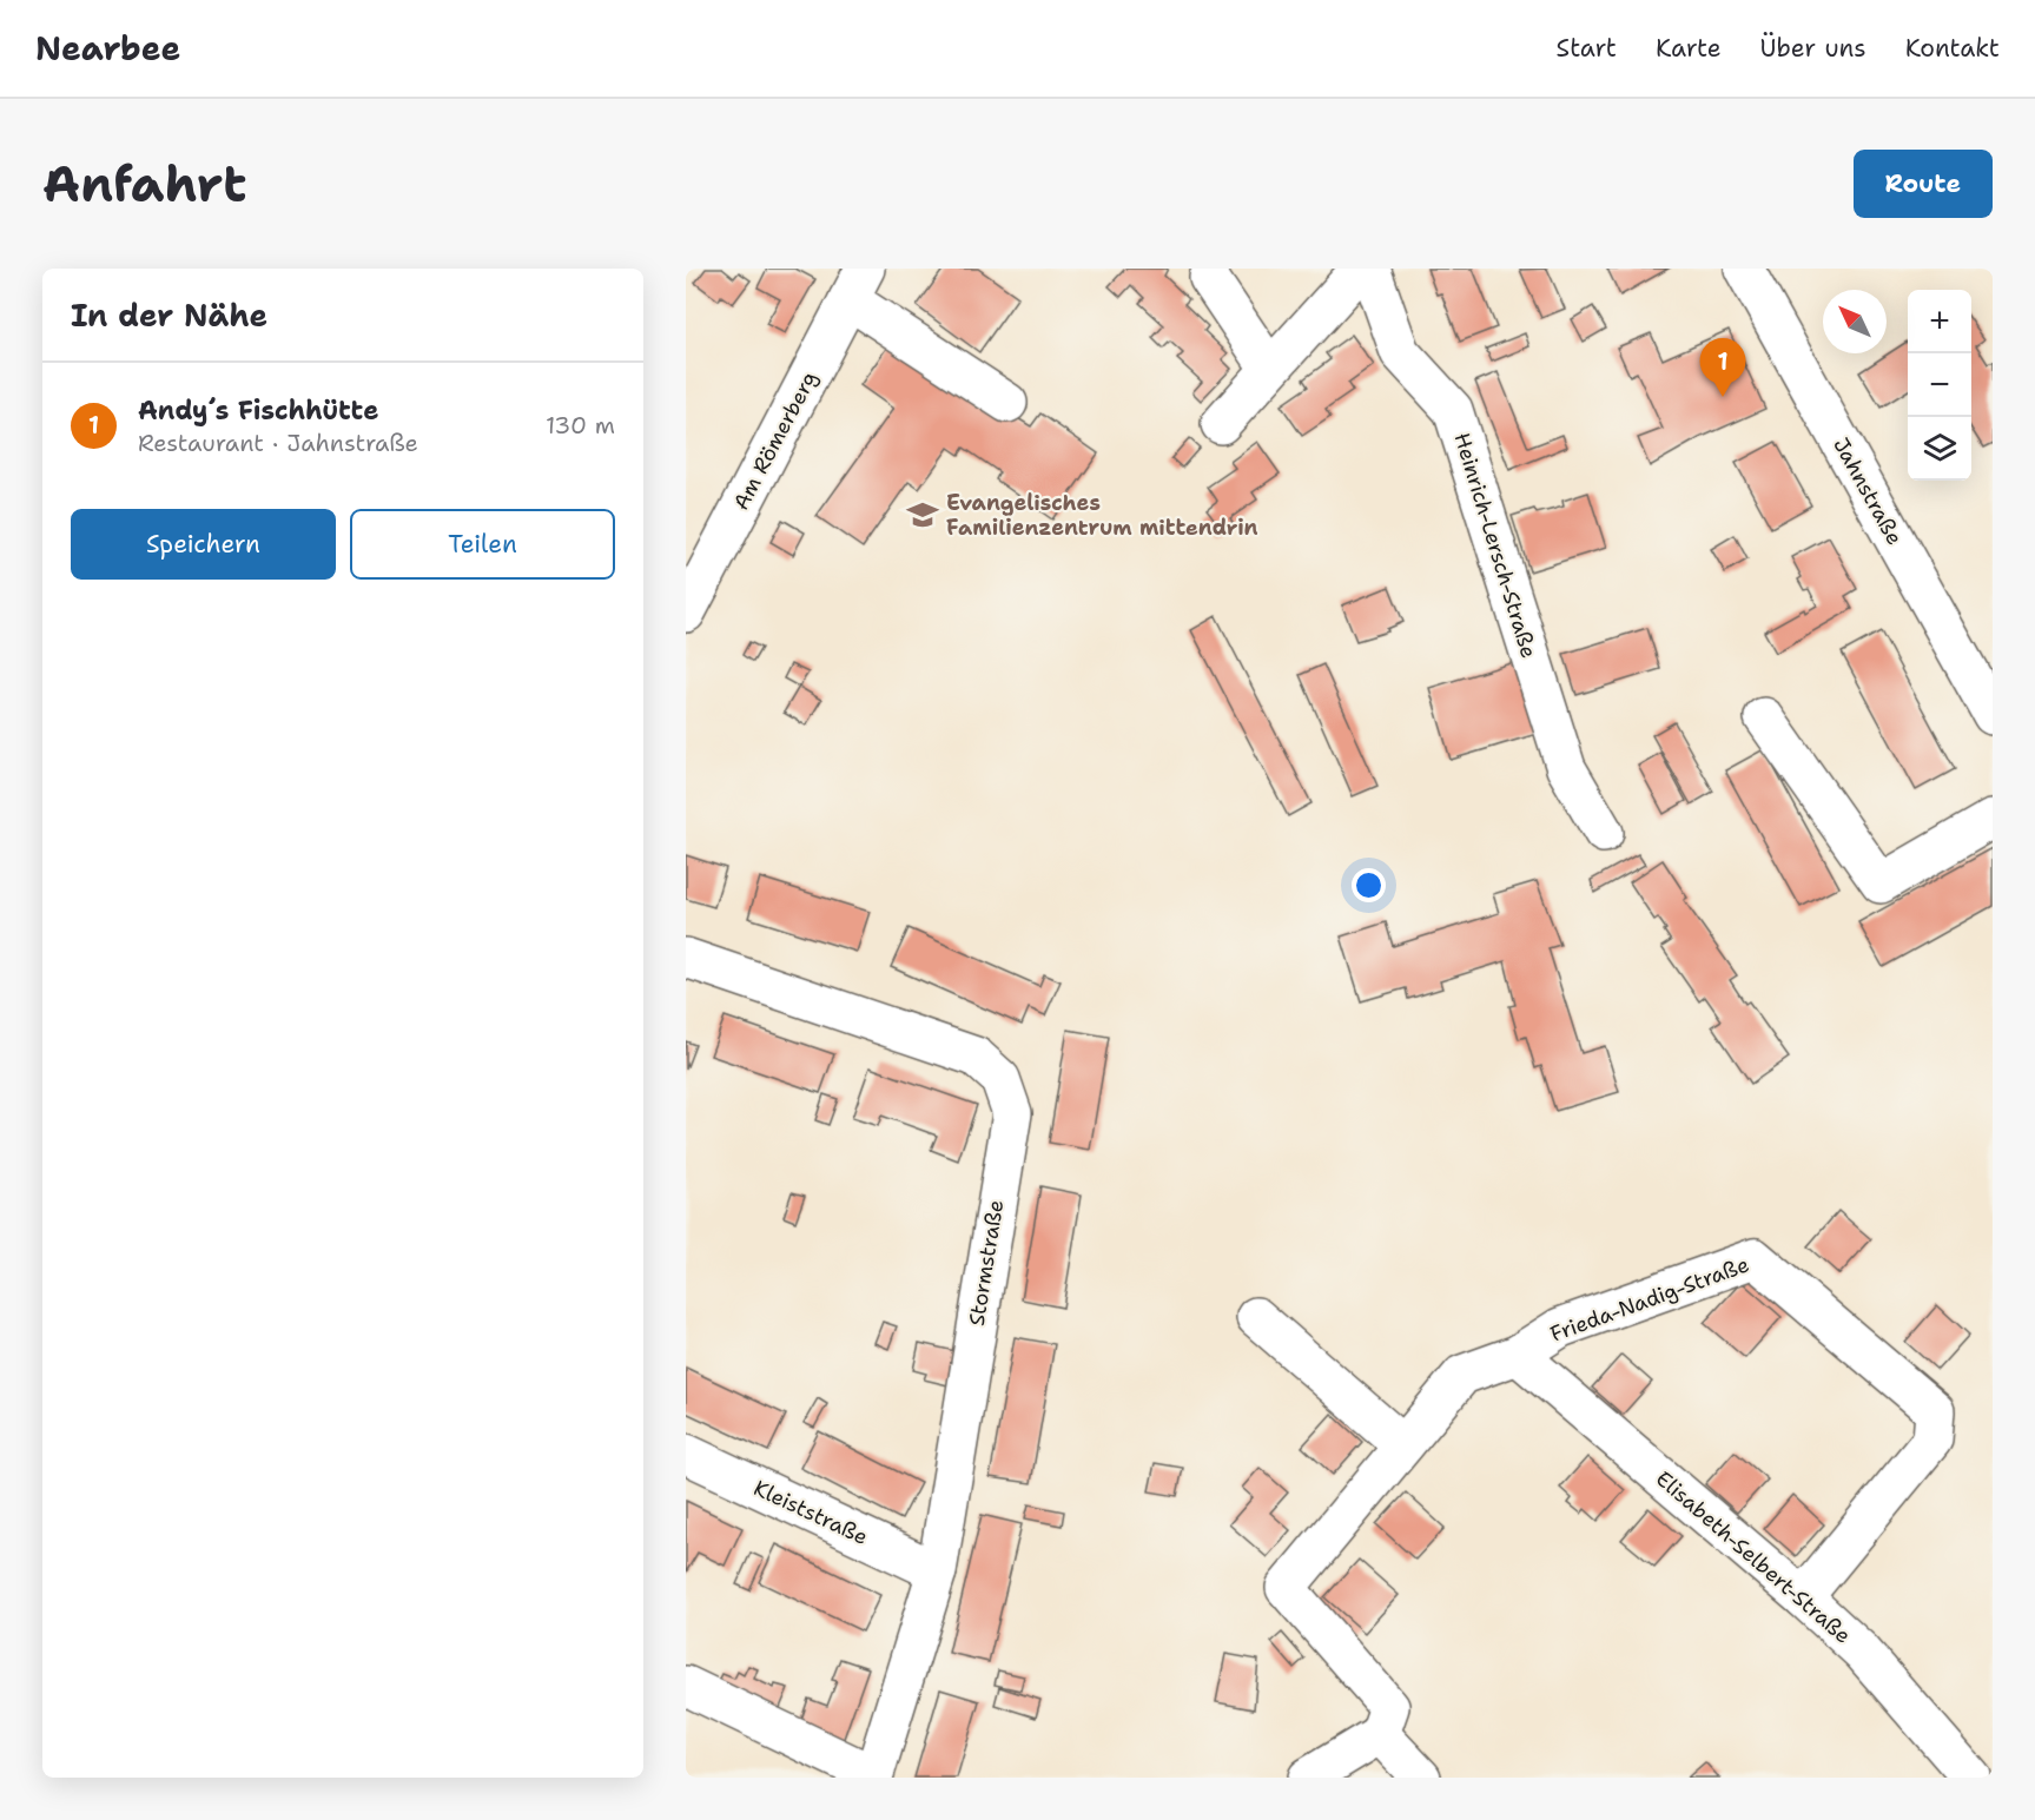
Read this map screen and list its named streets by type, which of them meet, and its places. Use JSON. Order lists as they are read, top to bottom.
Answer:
{
  "streets": {
    "street": [
      "Am Römerberg",
      "Jahnstraße",
      "Heinrich-Lersch-Straße",
      "Stormstraße",
      "Frieda-Nadig-Straße",
      "Kleiststraße",
      "Elisabeth-Selbert-Straße"
    ]
  },
  "crossings": [
    ["Stormstraße", "Kleiststraße"],
    ["Frieda-Nadig-Straße", "Elisabeth-Selbert-Straße"]
  ],
  "places": {
    "school or university": ["Evangelisches Familienzentrum mittendrin"]
  },
  "north": "top left",
  "page": {
    "header": "Nearbee",
    "nav": [
      "Start",
      "Karte",
      "Über uns",
      "Kontakt"
    ],
    "buttons": [
      "Route",
      ["Speichern", "Teilen"]
    ],
    "title": "Anfahrt",
    "heading": "In der Nähe",
    "map_buttons": ["+", "−"],
    "pins": "1",
    "list": [
      {
        "mark": "1",
        "name": "Andy´s Fischhütte",
        "note": "Restaurant · Jahnstraße",
        "value": "130 m"
      }
    ]
  }
}
